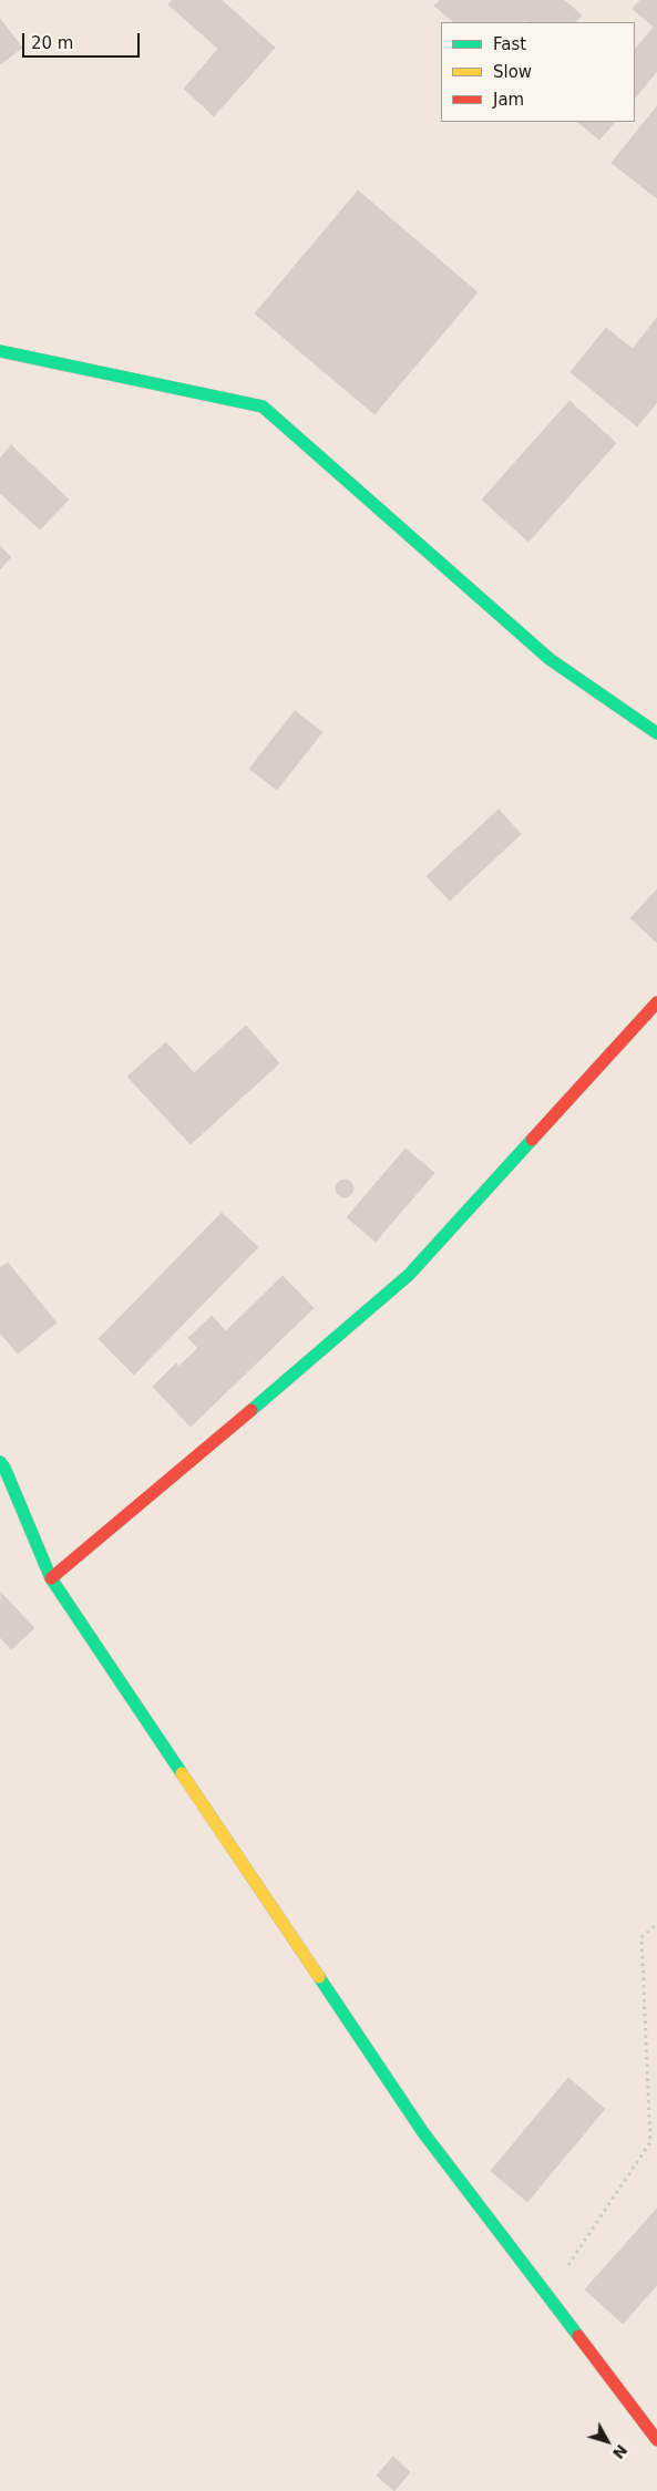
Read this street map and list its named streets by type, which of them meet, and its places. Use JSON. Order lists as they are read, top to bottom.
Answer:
{
  "legend": ["Fast", "Slow", "Jam"],
  "scale_bar": "20 m",
  "north": "bottom right"
}
